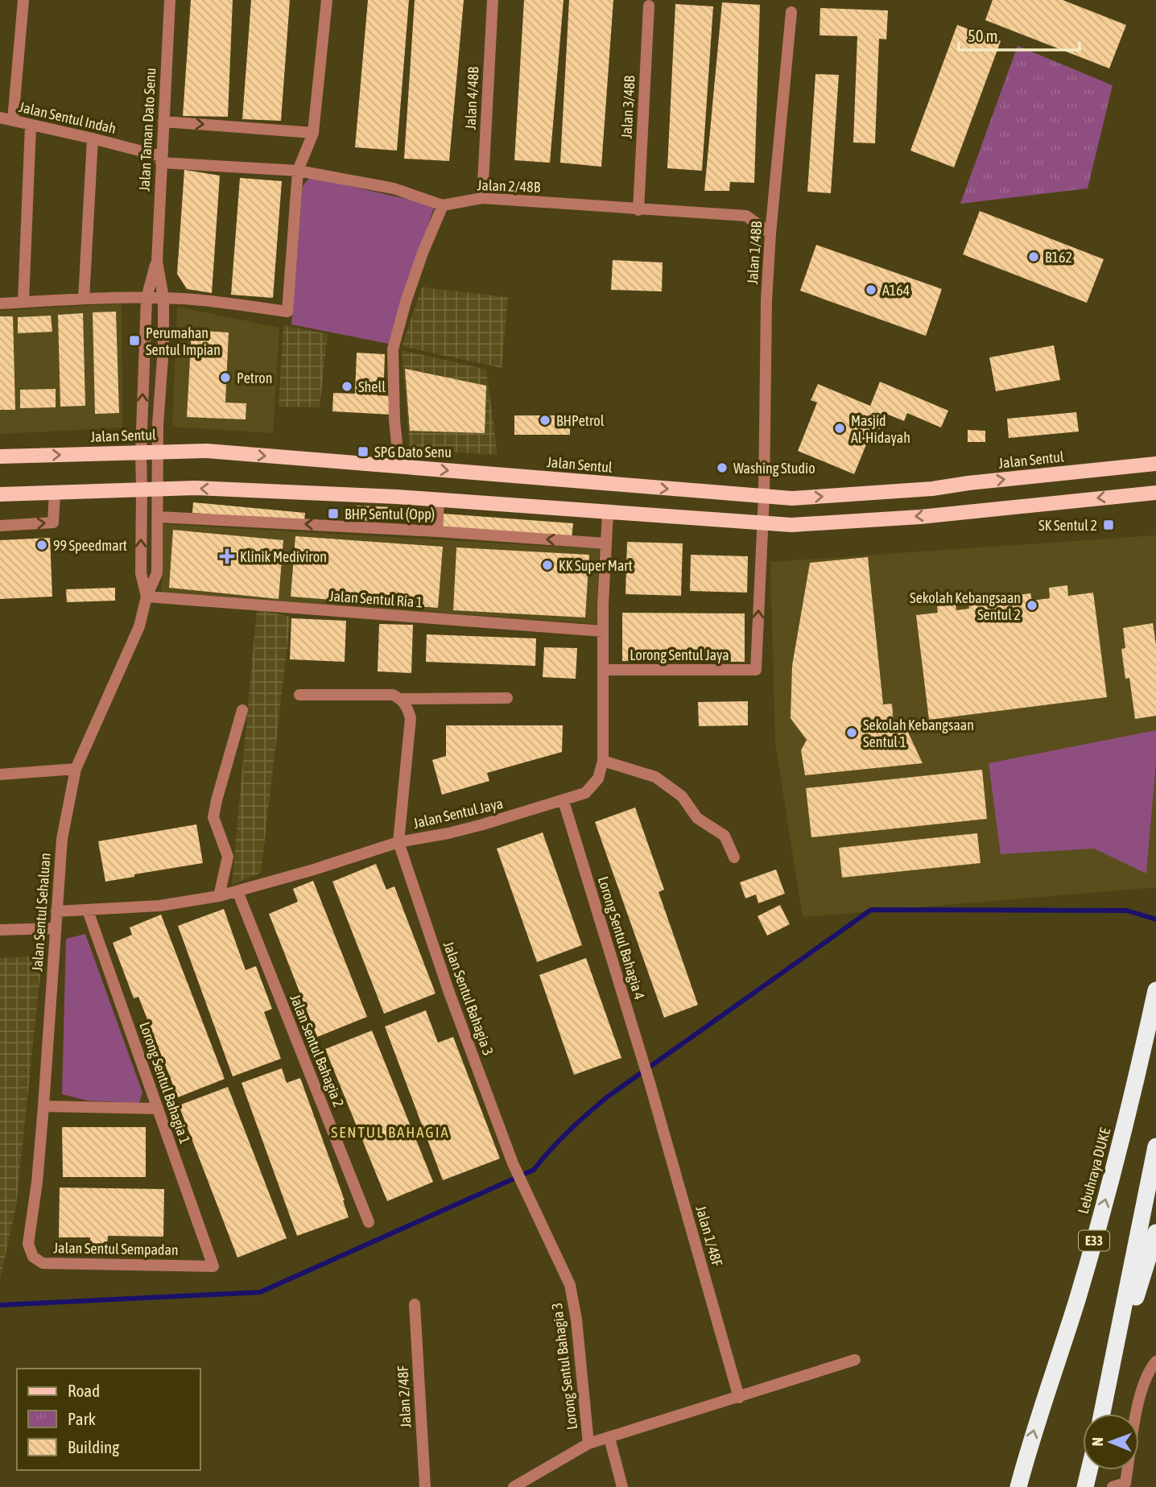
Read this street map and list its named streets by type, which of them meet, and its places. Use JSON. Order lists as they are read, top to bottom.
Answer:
{
  "streets": {
    "highway": ["Lebuhraya DUKE", "E33"],
    "main road": ["Jalan Sentul"],
    "street": [
      "Jalan 4/48B",
      "Jalan 3/48B",
      "Jalan Sentul Indah",
      "Jalan Taman Dato Senu",
      "Jalan 2/48B",
      "Jalan 1/48B",
      "Jalan Sentul Ria 1",
      "Lorong Sentul Jaya",
      "Jalan Sentul Jaya",
      "Jalan Sentul Sehaluan",
      "Lorong Sentul Bahagia 4",
      "Jalan Sentul Bahagia 3",
      "Jalan Sentul Bahagia 2",
      "Lorong Sentul Bahagia 1",
      "Jalan 1/48F",
      "Jalan Sentul Sempadan",
      "Lorong Sentul Bahagia 3",
      "Jalan 2/48F"
    ]
  },
  "crossings": [
    ["Jalan 4/48B", "Jalan 2/48B"],
    ["Jalan 3/48B", "Jalan 2/48B"],
    ["Jalan Sentul Indah", "Jalan Taman Dato Senu"],
    ["Jalan Sentul Indah", "Jalan 2/48B"],
    ["Jalan Taman Dato Senu", "Jalan Sentul"],
    ["Jalan Taman Dato Senu", "Jalan Sentul Sehaluan"],
    ["Jalan 2/48B", "Jalan 1/48B"],
    ["Jalan 1/48B", "Jalan Sentul"],
    ["Jalan 1/48B", "Lorong Sentul Jaya"],
    ["Jalan Sentul Ria 1", "Jalan Sentul Jaya"],
    ["Jalan Sentul Ria 1", "Jalan Sentul Sehaluan"],
    ["Lorong Sentul Jaya", "Jalan Sentul Jaya"],
    ["Jalan Sentul Jaya", "Jalan Sentul Sehaluan"],
    ["Jalan Sentul Jaya", "Lorong Sentul Bahagia 4"],
    ["Jalan Sentul Jaya", "Jalan Sentul Bahagia 3"],
    ["Jalan Sentul Jaya", "Jalan Sentul Bahagia 2"],
    ["Jalan Sentul Jaya", "Lorong Sentul Bahagia 1"],
    ["Jalan Sentul Sehaluan", "Jalan Sentul Sempadan"],
    ["Lorong Sentul Bahagia 4", "Jalan 1/48F"],
    ["Jalan Sentul Bahagia 3", "Lorong Sentul Bahagia 3"],
    ["Lorong Sentul Bahagia 1", "Jalan Sentul Sempadan"]
  ],
  "districts": ["SENTUL BAHAGIA"],
  "places": {
    "other": [
      "B162",
      "A164",
      "Petron",
      "Shell",
      "BHPetrol",
      "Masjid Al-Hidayah",
      "Washing Studio",
      "99 Speedmart",
      "KK Super Mart",
      "Sekolah Kebangsaan Sentul 2",
      "Sekolah Kebangsaan Sentul 1"
    ],
    "transit": [
      "Perumahan Sentul Impian",
      "SPG Dato Senu",
      "BHP Sentul (Opp)",
      "SK Sentul 2"
    ],
    "health": ["Klinik Mediviron"]
  },
  "legend": ["Road", "Park", "Building"],
  "scale_bar": "50 m",
  "north": "left"
}
